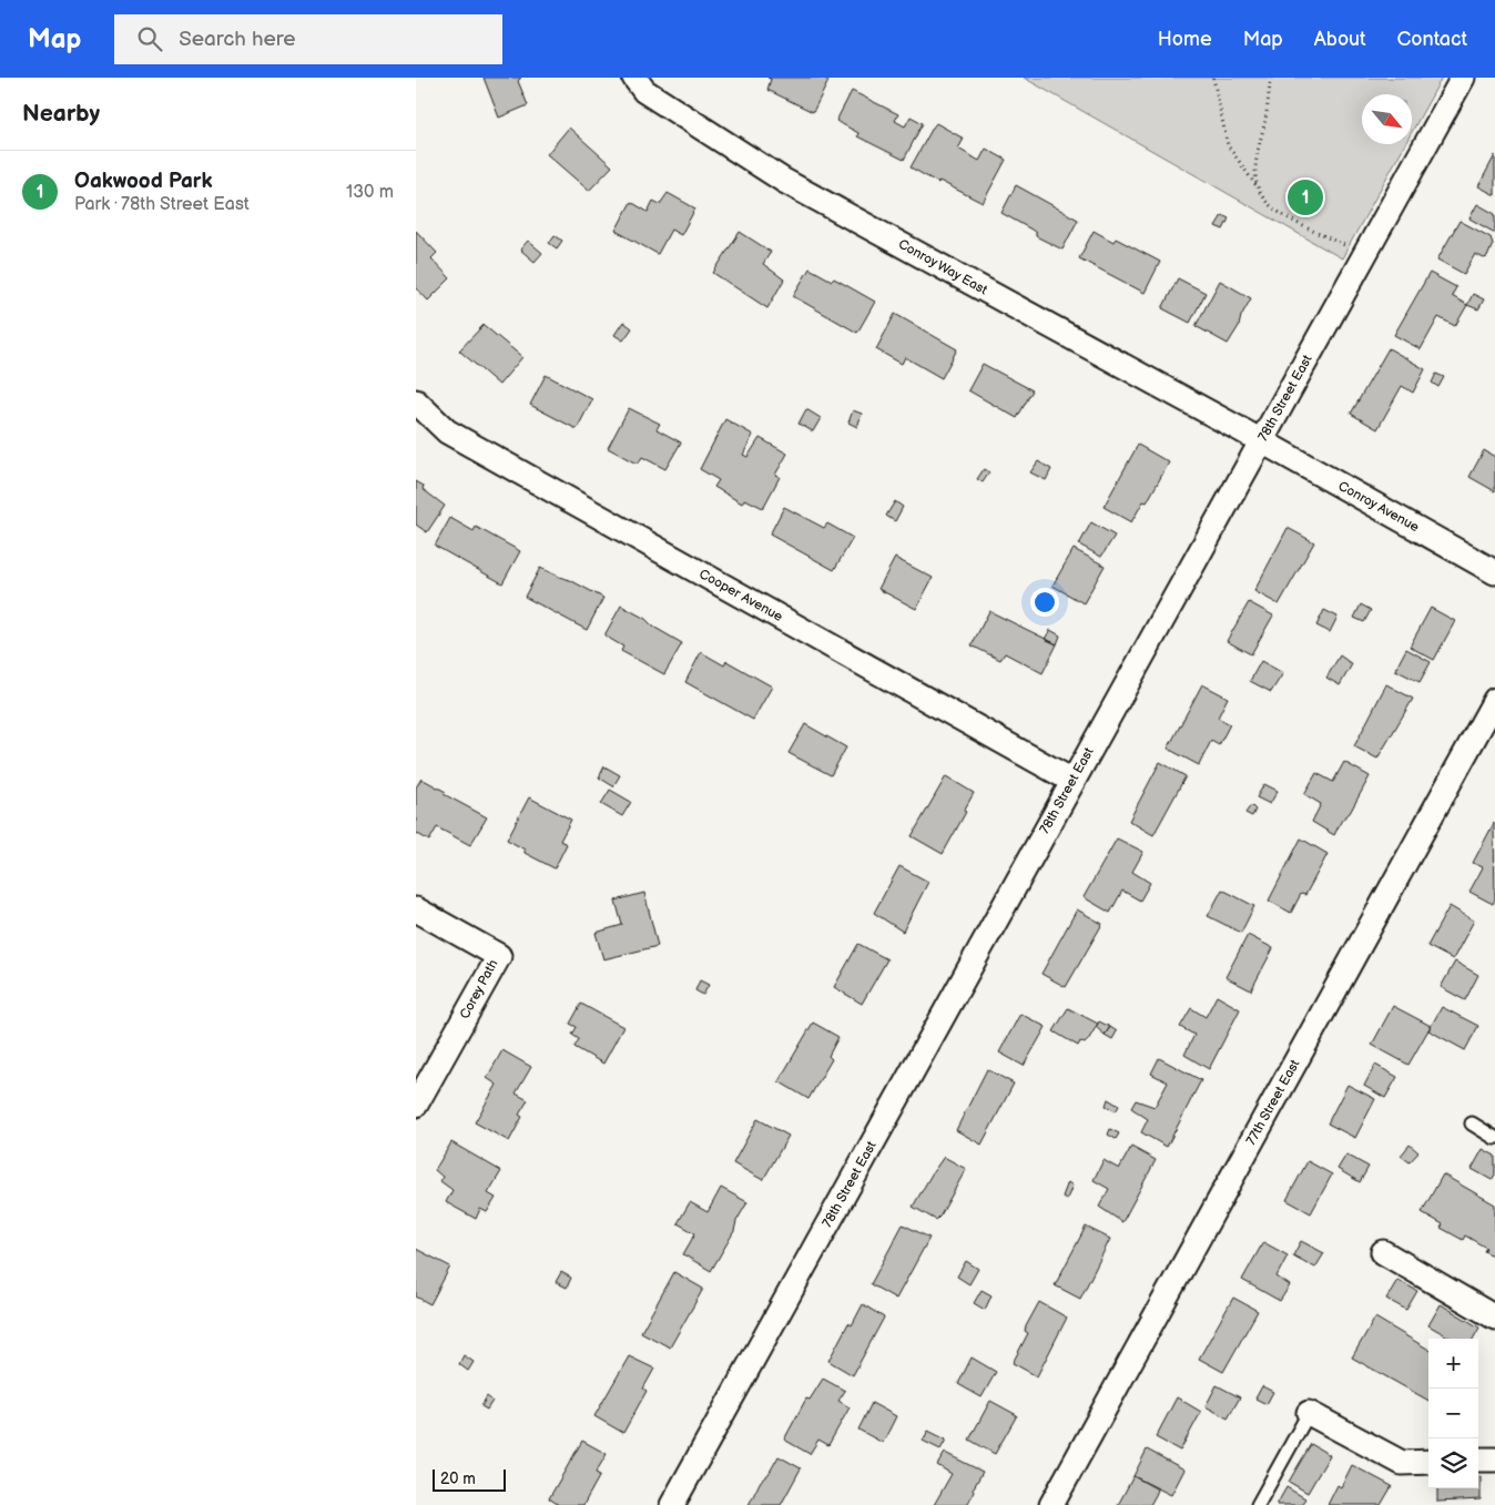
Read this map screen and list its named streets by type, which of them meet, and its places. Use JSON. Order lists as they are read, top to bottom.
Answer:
{
  "streets": {
    "street": [
      "Conroy Way East",
      "78th Street East",
      "Conroy Avenue",
      "Cooper Avenue",
      "Corey Path",
      "77th Street East"
    ]
  },
  "crossings": [
    ["Conroy Way East", "78th Street East"],
    ["Conroy Way East", "Conroy Avenue"],
    ["78th Street East", "Conroy Avenue"],
    ["78th Street East", "Cooper Avenue"]
  ],
  "scale_bar": "20 m",
  "north": "bottom right",
  "page": {
    "header": "Map",
    "search": "Search here",
    "nav": [
      "Home",
      "Map",
      "About",
      "Contact"
    ],
    "heading": "Nearby",
    "list": [
      {
        "mark": "1",
        "name": "Oakwood Park",
        "note": "Park · 78th Street East",
        "value": "130 m"
      }
    ],
    "pins": "1",
    "map_buttons": ["+", "−"],
    "scale": "20 m"
  }
}
